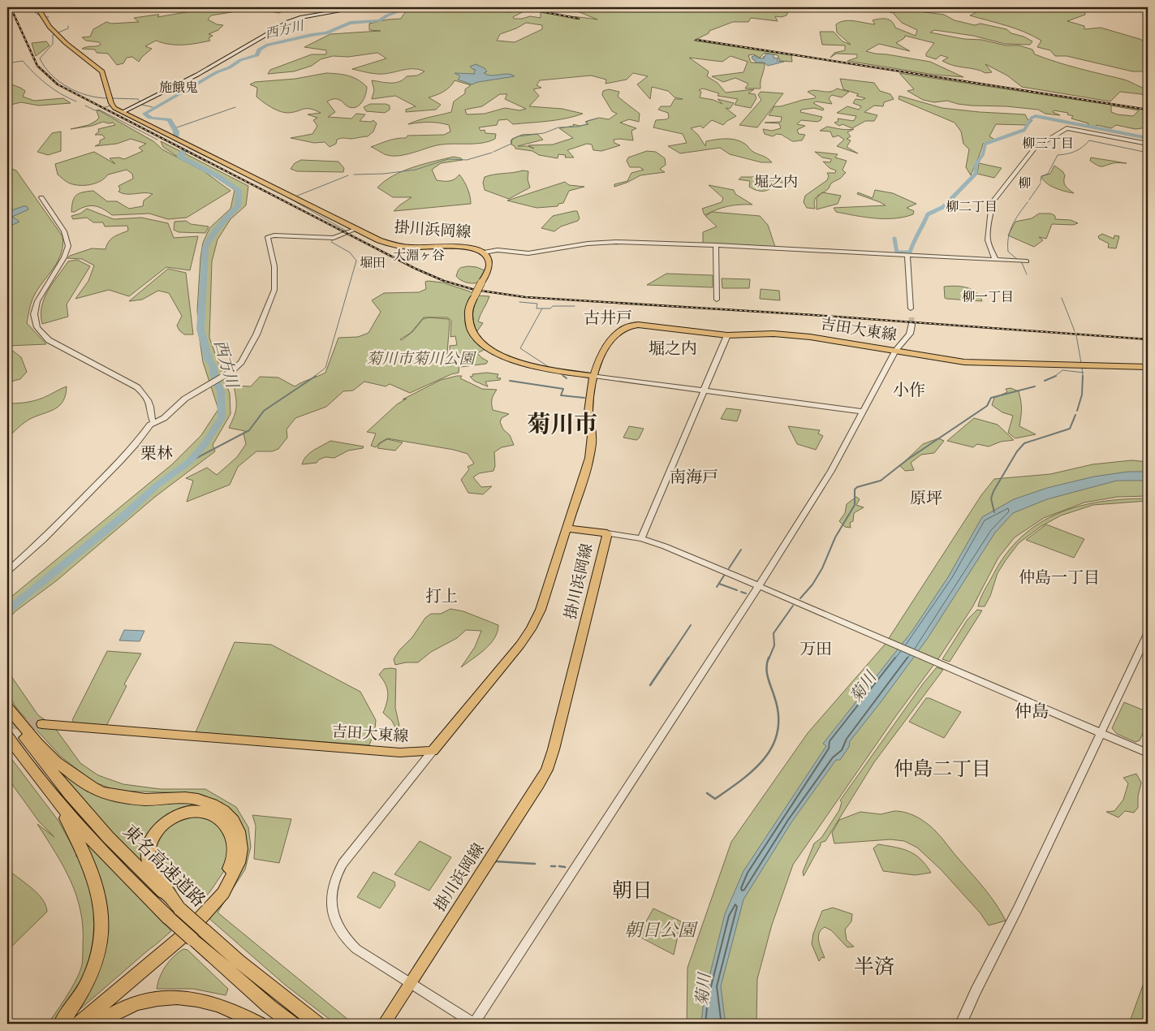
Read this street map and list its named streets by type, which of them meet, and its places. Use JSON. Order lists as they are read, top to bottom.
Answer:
{
  "streets": {
    "highway": ["東名高速道路"],
    "main road": ["掛川浜岡線", "吉田大東線"]
  },
  "crossings": [
    ["掛川浜岡線", "吉田大東線"]
  ],
  "districts": [
    "施餓鬼",
    "柳三丁目",
    "堀之内",
    "柳",
    "柳二丁目",
    "大淵ヶ谷",
    "堀田",
    "柳一丁目",
    "古井戸",
    "堀之内",
    "小作",
    "菊川市",
    "栗林",
    "南海戸",
    "原坪",
    "仲島一丁目",
    "打上",
    "万田",
    "仲島",
    "仲島二丁目",
    "朝日",
    "半済"
  ],
  "water": ["西方川", "菊川"],
  "parks": ["菊川市菊川公園", "朝日公園"]
}
